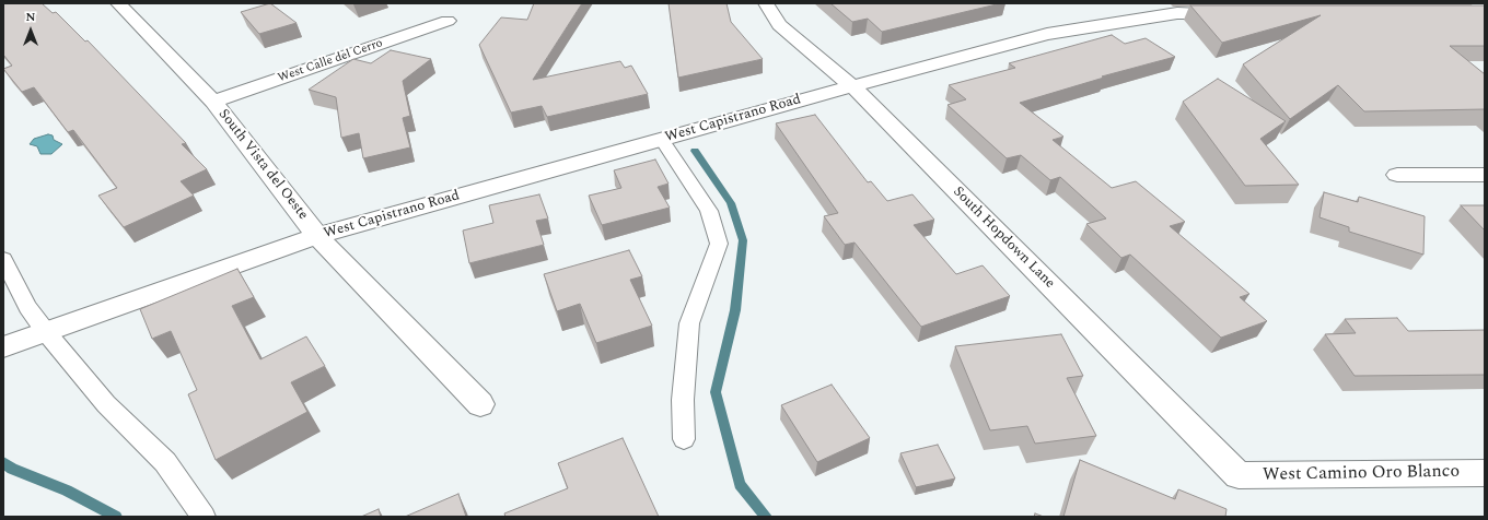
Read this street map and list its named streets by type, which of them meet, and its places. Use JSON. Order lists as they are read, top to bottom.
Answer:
{
  "streets": {
    "street": [
      "West Calle del Cerro",
      "West Capistrano Road",
      "South Vista del Oeste",
      "South Hopdown Lane",
      "West Camino Oro Blanco"
    ]
  },
  "crossings": [
    ["West Calle del Cerro", "South Vista del Oeste"],
    ["West Capistrano Road", "South Vista del Oeste"],
    ["West Capistrano Road", "South Hopdown Lane"],
    ["South Hopdown Lane", "West Camino Oro Blanco"]
  ],
  "north": "top"
}
